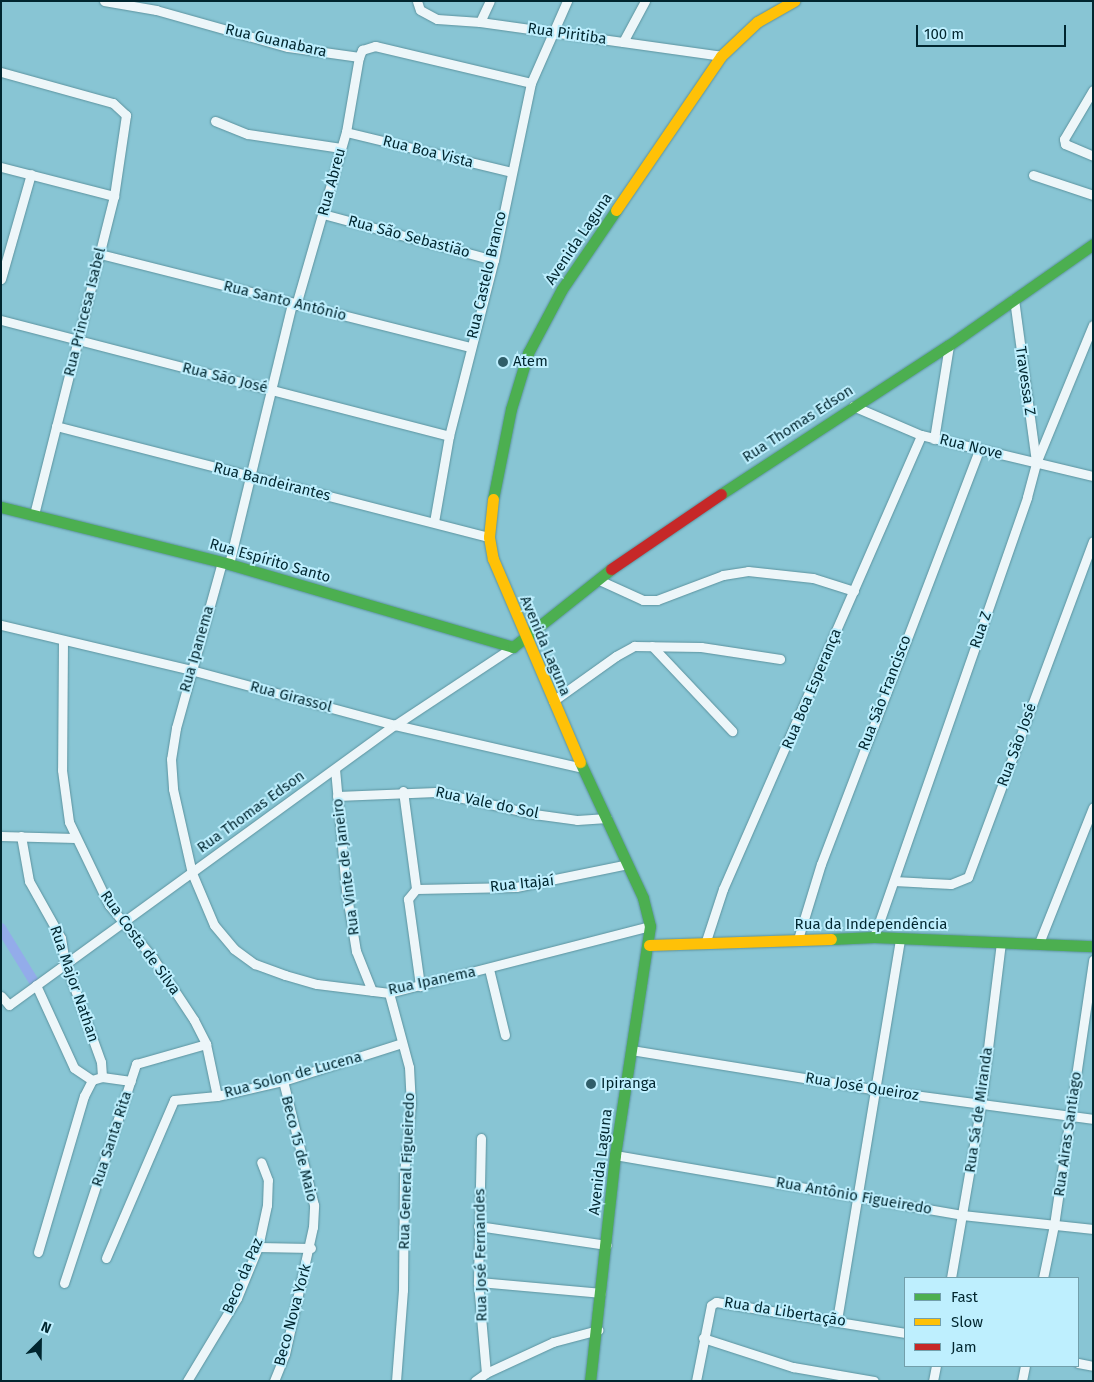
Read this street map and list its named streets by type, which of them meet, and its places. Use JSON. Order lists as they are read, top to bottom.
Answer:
{
  "streets": {
    "street": [
      "Rua Piritiba",
      "Rua Guanabara",
      "Rua Boa Vista",
      "Rua Abreu",
      "Rua São Sebastião",
      "Avenida Laguna",
      "Rua Castelo Branco",
      "Rua Santo Antônio",
      "Rua Princesa Isabel",
      "Rua São José",
      "Travessa Z",
      "Rua Thomas Edson",
      "Rua Nove",
      "Rua Bandeirantes",
      "Rua Espírito Santo",
      "Rua Z",
      "Rua Ipanema",
      "Rua Boa Esperança",
      "Rua São Francisco",
      "Rua Girassol",
      "Rua Vale do Sol",
      "Rua Vinte de Janeiro",
      "Rua Itajaí",
      "Rua da Independência",
      "Rua Costa de Silva",
      "Rua Major Nathan",
      "Rua Solon de Lucena",
      "Rua José Queiroz",
      "Rua Sá de Miranda",
      "Rua Airas Santiago",
      "Rua Santa Rita",
      "Beco 15 de Maio",
      "Rua General Figueiredo",
      "Rua Antônio Figueiredo",
      "Rua José Fernandes",
      "Beco da Paz",
      "Rua da Libertação",
      "Beco Nova York"
    ]
  },
  "crossings": [
    ["Rua Piritiba", "Avenida Laguna"],
    ["Rua Piritiba", "Rua Castelo Branco"],
    ["Rua Guanabara", "Rua Abreu"],
    ["Rua Boa Vista", "Rua Abreu"],
    ["Rua Boa Vista", "Rua Castelo Branco"],
    ["Rua Abreu", "Rua São Sebastião"],
    ["Rua Abreu", "Rua Santo Antônio"],
    ["Rua Abreu", "Rua São José"],
    ["Rua Abreu", "Rua Bandeirantes"],
    ["Rua Abreu", "Rua Espírito Santo"],
    ["Rua Abreu", "Rua Ipanema"],
    ["Rua São Sebastião", "Rua Castelo Branco"],
    ["Avenida Laguna", "Rua Thomas Edson"],
    ["Avenida Laguna", "Rua Bandeirantes"],
    ["Avenida Laguna", "Rua Ipanema"],
    ["Avenida Laguna", "Rua Girassol"],
    ["Avenida Laguna", "Rua Vale do Sol"],
    ["Avenida Laguna", "Rua Itajaí"],
    ["Avenida Laguna", "Rua da Independência"],
    ["Avenida Laguna", "Rua José Queiroz"],
    ["Avenida Laguna", "Rua Antônio Figueiredo"],
    ["Rua Castelo Branco", "Rua Santo Antônio"],
    ["Rua Castelo Branco", "Rua São José"],
    ["Rua Castelo Branco", "Rua Bandeirantes"],
    ["Rua Santo Antônio", "Rua Princesa Isabel"],
    ["Rua Princesa Isabel", "Rua São José"],
    ["Rua Princesa Isabel", "Rua Bandeirantes"],
    ["Rua Princesa Isabel", "Rua Espírito Santo"],
    ["Rua São José", "Rua Z"],
    ["Travessa Z", "Rua Thomas Edson"],
    ["Travessa Z", "Rua Nove"],
    ["Travessa Z", "Rua Z"],
    ["Rua Thomas Edson", "Rua Nove"],
    ["Rua Thomas Edson", "Rua Espírito Santo"],
    ["Rua Thomas Edson", "Rua Ipanema"],
    ["Rua Thomas Edson", "Rua Girassol"],
    ["Rua Thomas Edson", "Rua Vinte de Janeiro"],
    ["Rua Thomas Edson", "Rua Costa de Silva"],
    ["Rua Thomas Edson", "Rua Major Nathan"],
    ["Rua Nove", "Rua Z"],
    ["Rua Nove", "Rua Boa Esperança"],
    ["Rua Nove", "Rua São Francisco"],
    ["Rua Espírito Santo", "Rua Ipanema"],
    ["Rua Z", "Rua da Independência"],
    ["Rua Ipanema", "Rua Girassol"],
    ["Rua Ipanema", "Rua Vinte de Janeiro"],
    ["Rua Ipanema", "Rua General Figueiredo"],
    ["Rua Boa Esperança", "Rua da Independência"],
    ["Rua São Francisco", "Rua da Independência"],
    ["Rua Girassol", "Rua Costa de Silva"],
    ["Rua Vale do Sol", "Rua Vinte de Janeiro"],
    ["Rua da Independência", "Rua Sá de Miranda"],
    ["Rua Costa de Silva", "Rua Solon de Lucena"],
    ["Rua Costa de Silva", "Rua Santa Rita"],
    ["Rua Solon de Lucena", "Beco 15 de Maio"],
    ["Rua Solon de Lucena", "Rua General Figueiredo"],
    ["Rua José Queiroz", "Rua Sá de Miranda"],
    ["Rua José Queiroz", "Rua Airas Santiago"],
    ["Rua Sá de Miranda", "Rua Antônio Figueiredo"],
    ["Rua Airas Santiago", "Rua Antônio Figueiredo"],
    ["Beco 15 de Maio", "Beco Nova York"]
  ],
  "places": ["Atem", "Ipiranga"],
  "legend": ["Fast", "Slow", "Jam"],
  "scale_bar": "100 m",
  "north": "top right"
}
